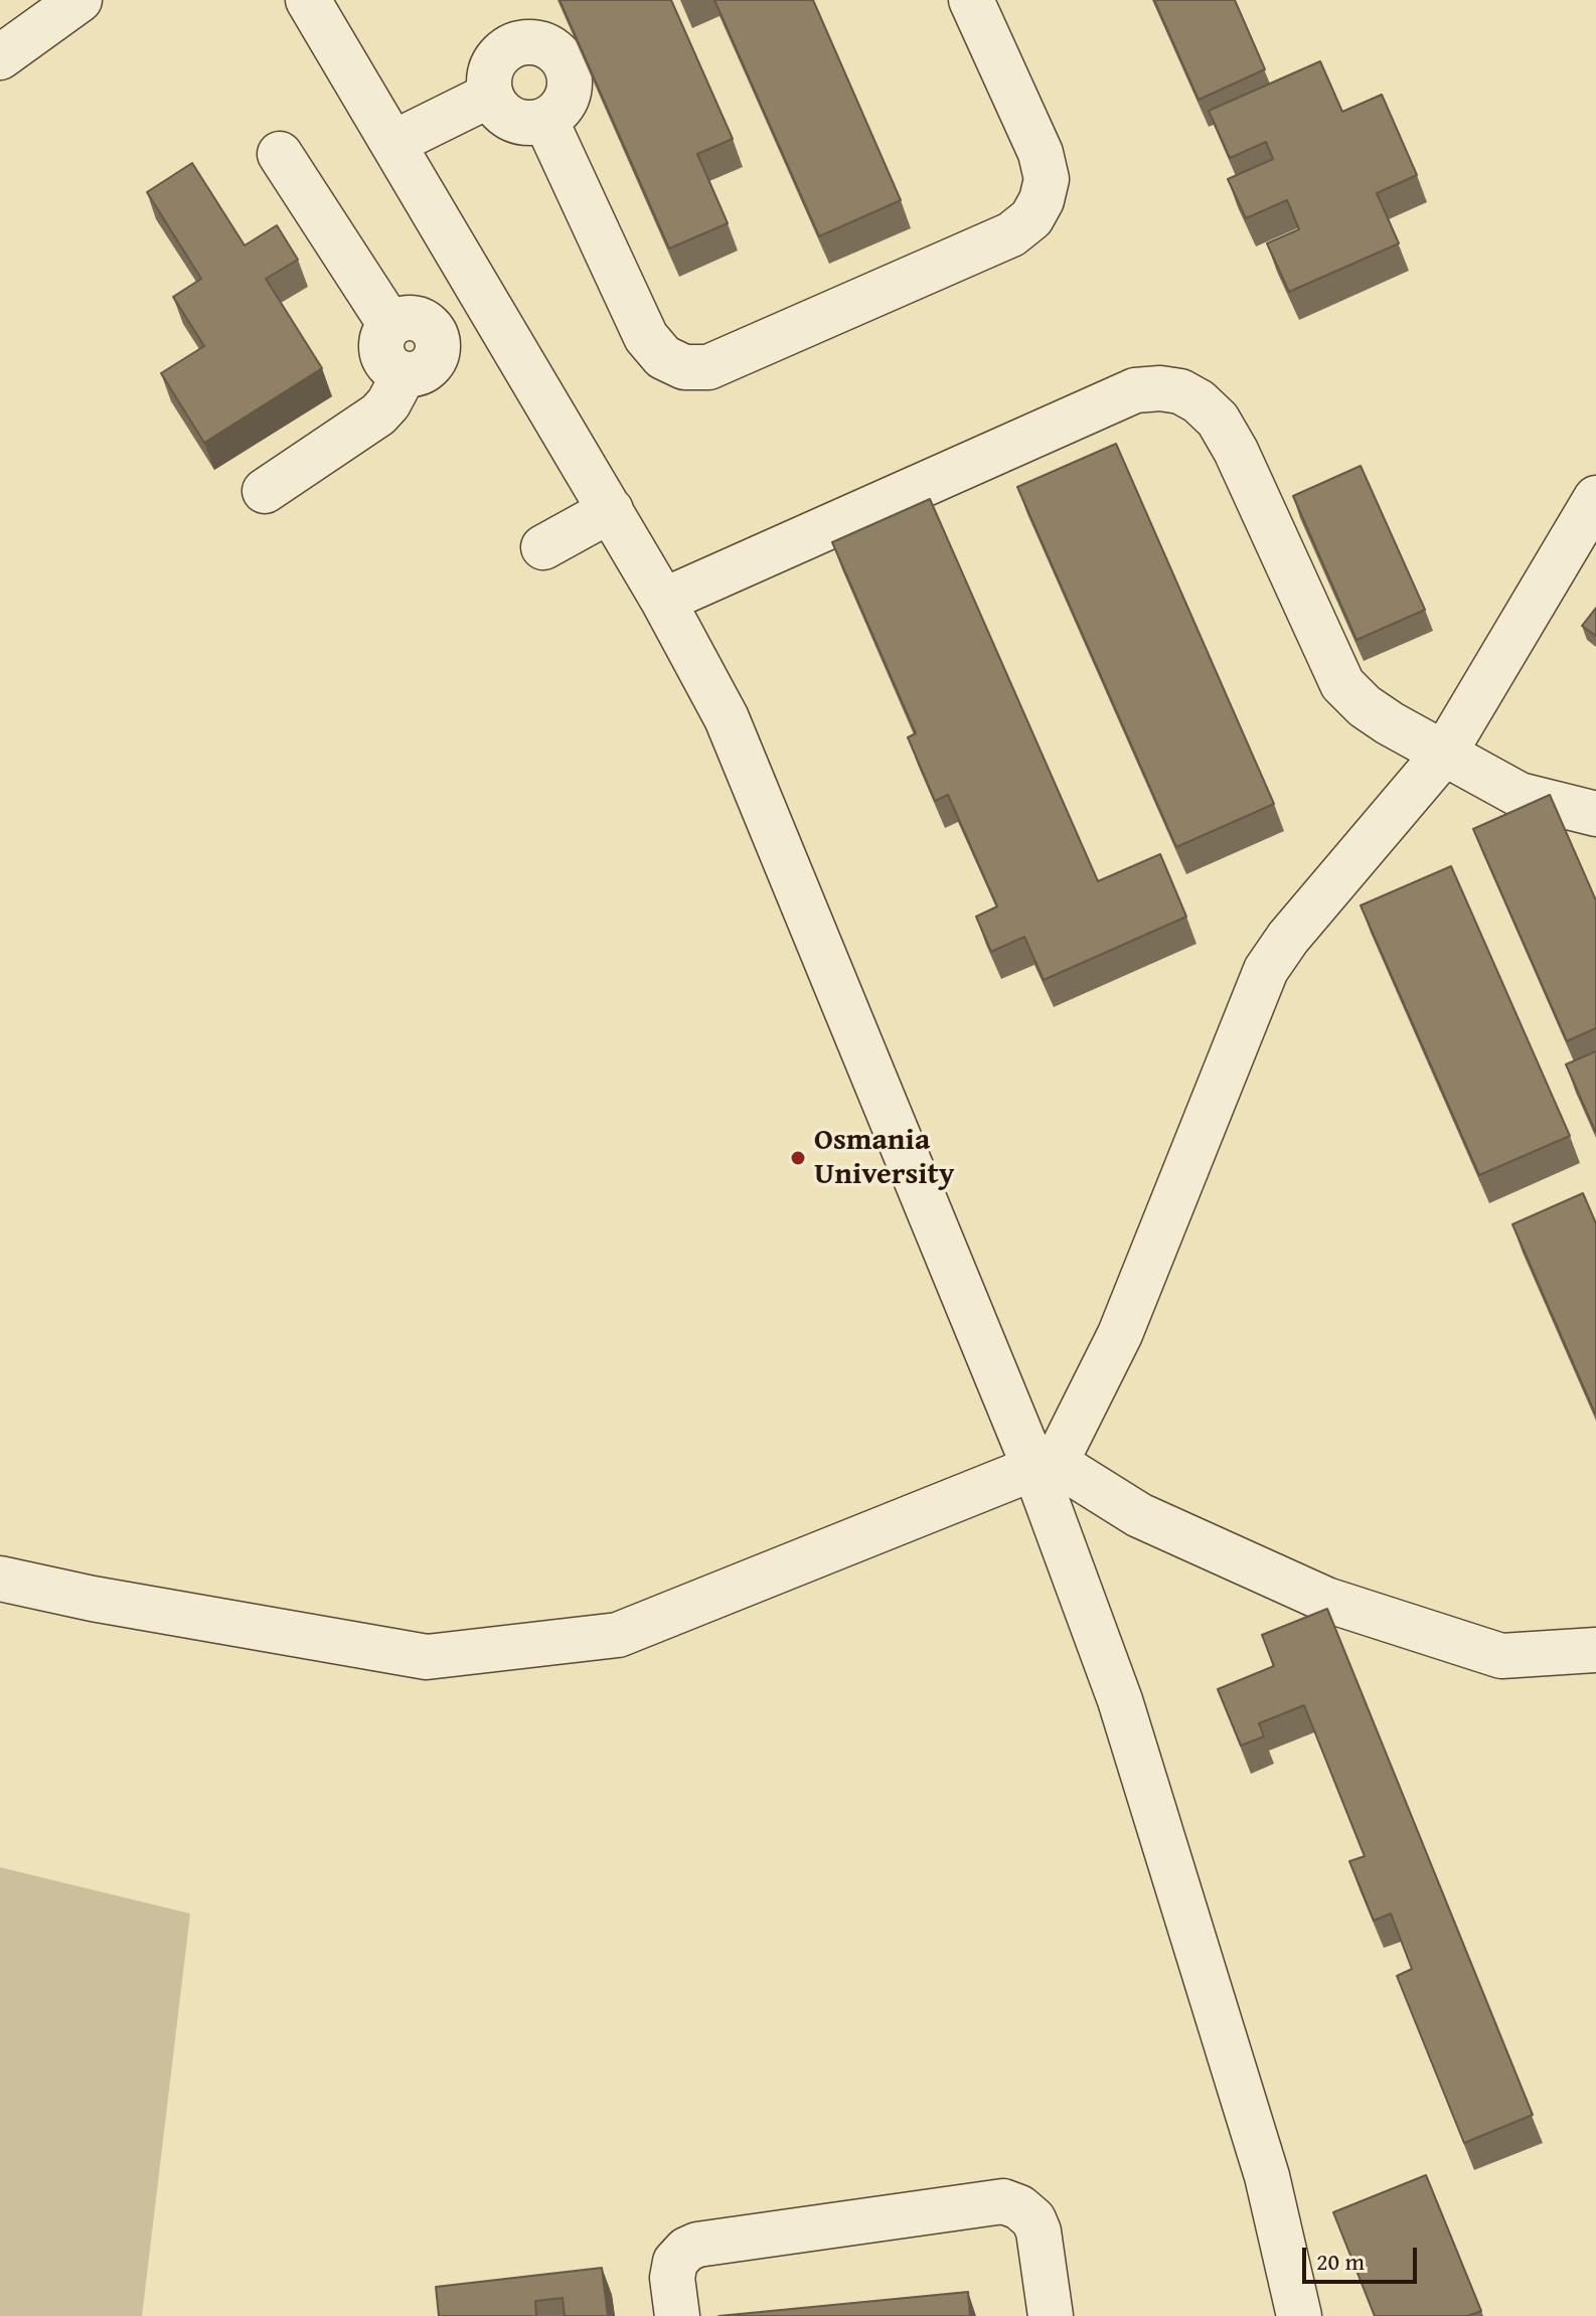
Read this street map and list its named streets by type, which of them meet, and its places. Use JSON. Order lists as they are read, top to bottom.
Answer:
{
  "places": ["Osmania University"],
  "scale_bar": "20 m"
}
